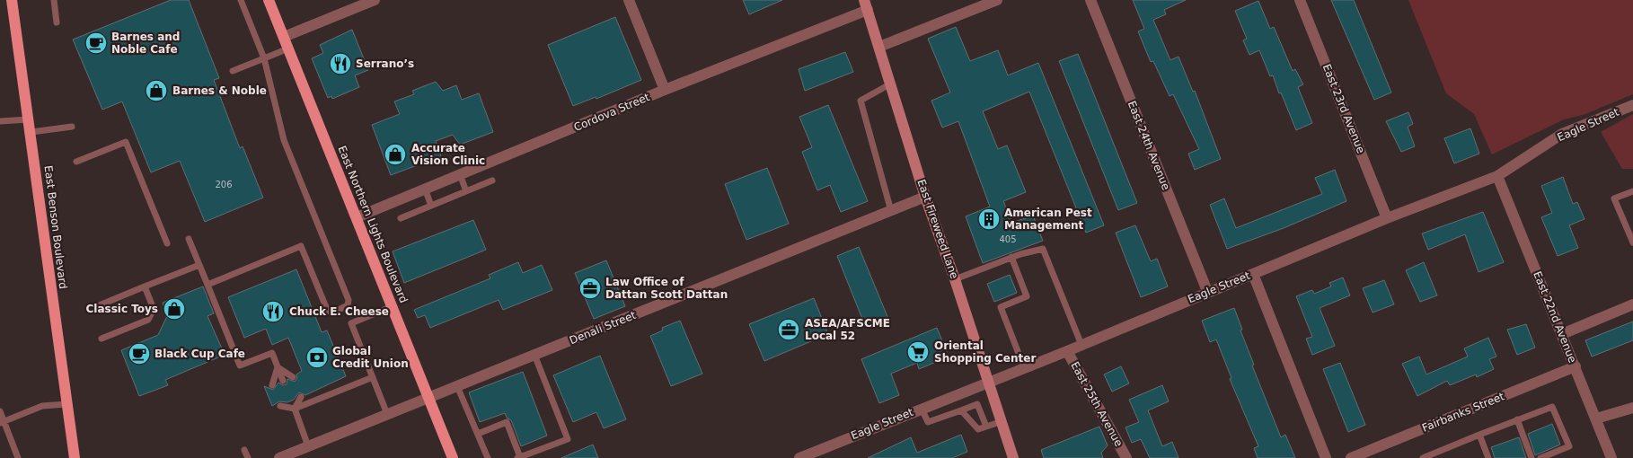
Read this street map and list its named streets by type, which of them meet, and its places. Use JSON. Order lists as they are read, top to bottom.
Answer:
{
  "streets": {
    "main road": ["East Northern Lights Boulevard", "East Benson Boulevard", "East Fireweed Lane"],
    "street": [
      "East 23rd Avenue",
      "Cordova Street",
      "Eagle Street",
      "East 24th Avenue",
      "East 22nd Avenue",
      "Denali Street",
      "East 25th Avenue",
      "Fairbanks Street"
    ]
  },
  "crossings": [
    ["East 23rd Avenue", "Eagle Street"],
    ["Cordova Street", "East Northern Lights Boulevard"],
    ["Cordova Street", "East Fireweed Lane"],
    ["Eagle Street", "East 24th Avenue"],
    ["Eagle Street", "East Fireweed Lane"],
    ["Eagle Street", "East 22nd Avenue"],
    ["Eagle Street", "East 25th Avenue"],
    ["East Northern Lights Boulevard", "Denali Street"],
    ["East Fireweed Lane", "Denali Street"],
    ["East 22nd Avenue", "Fairbanks Street"]
  ],
  "places": {
    "cafe": ["Barnes and Noble Cafe", "Black Cup Cafe"],
    "restaurant": ["Serrano’s", "Chuck E. Cheese"],
    "shop": ["Barnes & Noble", "Accurate Vision Clinic", "Classic Toys"],
    "building": ["American Pest Management"],
    "office": ["Law Office of Dattan Scott Dattan", "ASEA/AFSCME Local 52"],
    "supermarket": ["Oriental Shopping Center"],
    "bank": ["Global Credit Union"]
  },
  "house_numbers": ["206", "405"]
}
